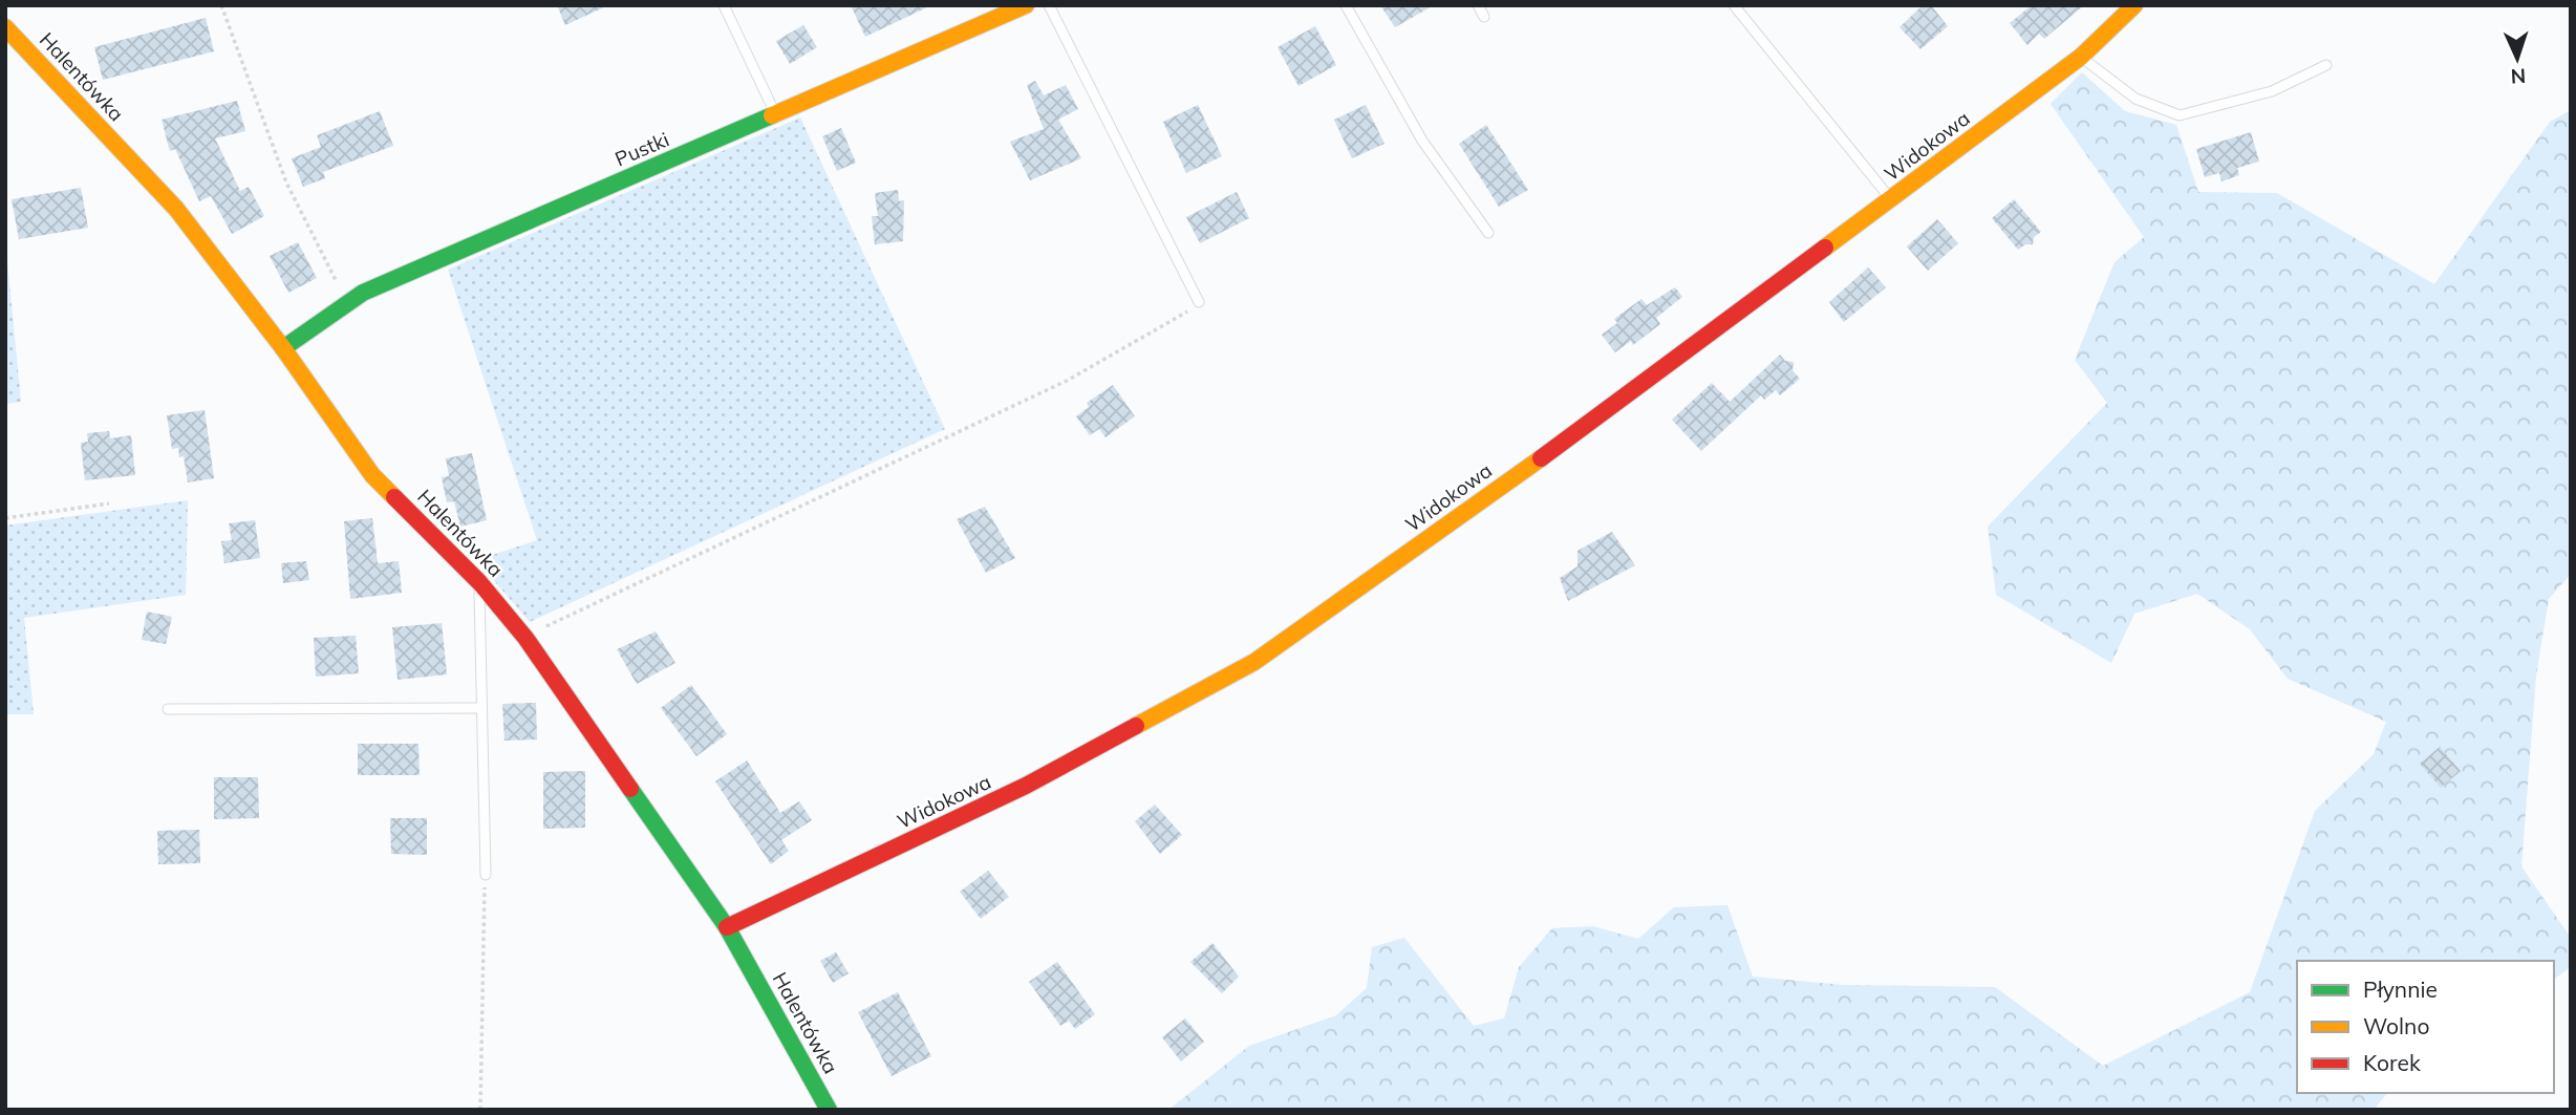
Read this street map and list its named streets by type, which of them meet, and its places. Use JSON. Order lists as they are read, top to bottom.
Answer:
{
  "streets": {
    "street": ["Halentówka", "Widokowa", "Pustki"]
  },
  "crossings": [
    ["Halentówka", "Widokowa"],
    ["Halentówka", "Pustki"]
  ],
  "legend": ["Płynnie", "Wolno", "Korek"],
  "north": "bottom"
}
